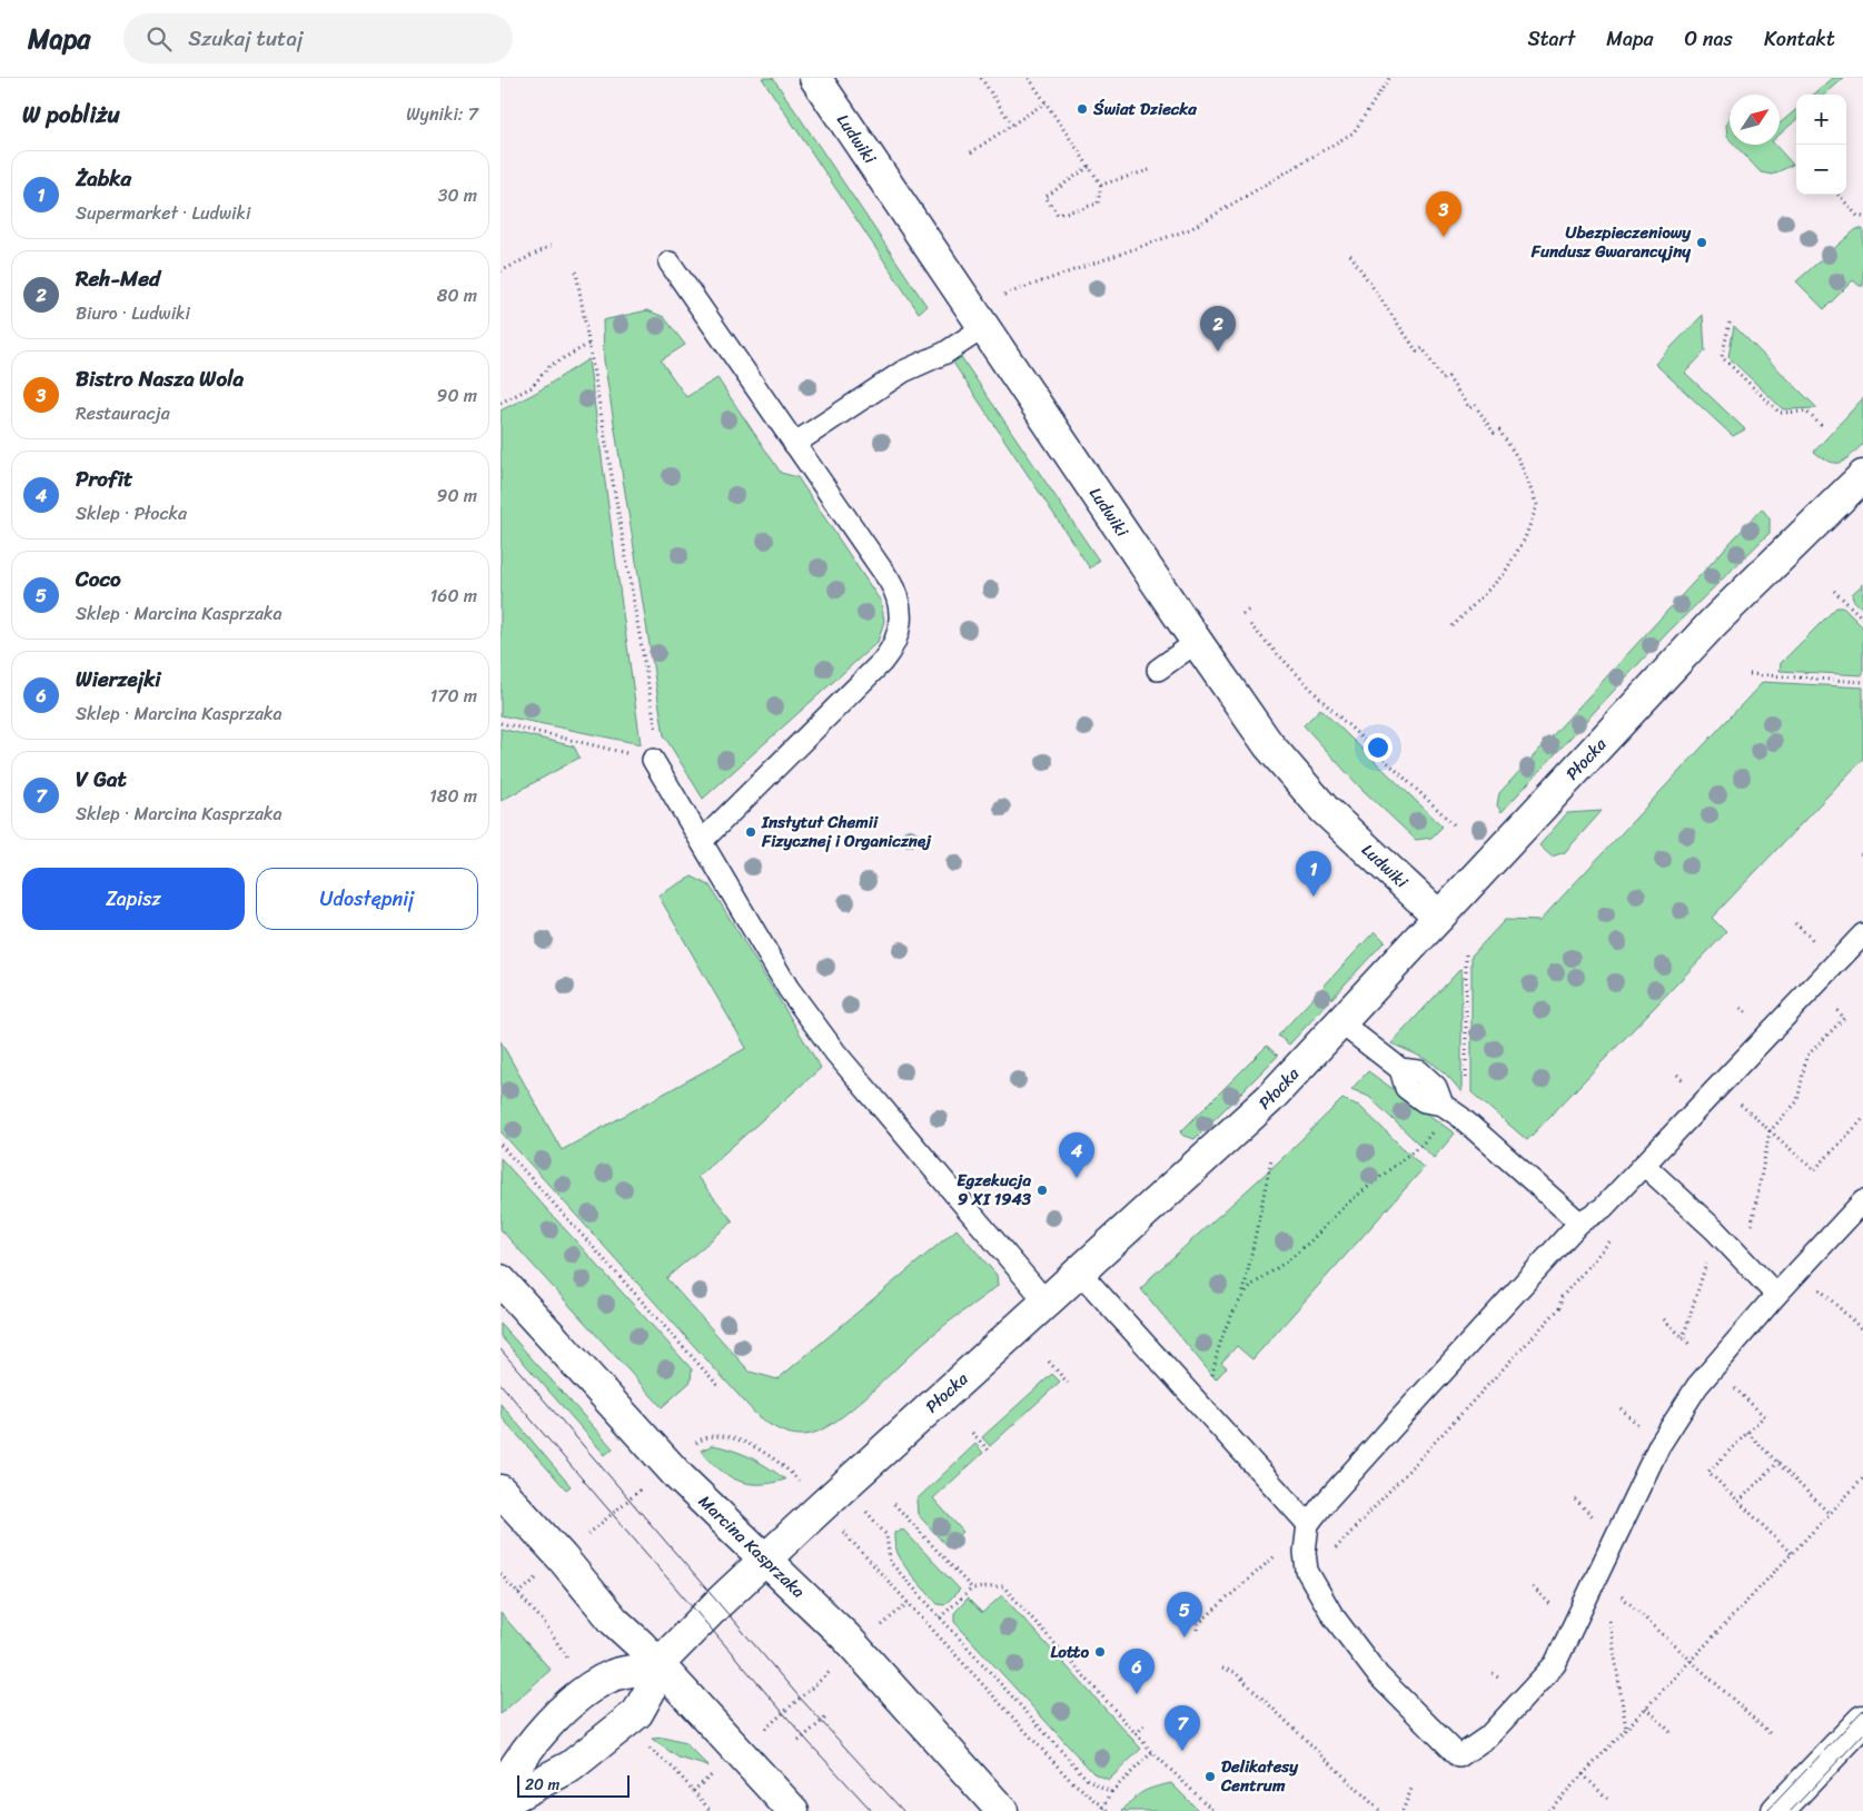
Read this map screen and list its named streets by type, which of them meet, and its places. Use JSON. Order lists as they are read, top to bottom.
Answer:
{
  "streets": {
    "street": ["Ludwiki", "Płocka", "Marcina Kasprzaka"]
  },
  "crossings": [
    ["Ludwiki", "Płocka"],
    ["Płocka", "Marcina Kasprzaka"]
  ],
  "places": [
    "Świat Dziecka",
    "Ubezpieczeniowy Fundusz Gwarancyjny",
    "Instytut Chemii Fizycznej i Organicznej",
    "Egzekucja 9 XI 1943",
    "Lotto",
    "Delikatesy Centrum"
  ],
  "scale_bar": "20 m",
  "north": "top right",
  "page": {
    "header": "Mapa",
    "search": "Szukaj tutaj",
    "nav": [
      "Start",
      "Mapa",
      "O nas",
      "Kontakt"
    ],
    "heading": ["W pobliżu", "Wyniki: 7"],
    "map_buttons": ["+", "−"],
    "list": [
      {
        "mark": "1",
        "name": "Żabka",
        "note": "Supermarket · Ludwiki",
        "value": "30 m"
      },
      {
        "mark": "2",
        "name": "Reh-Med",
        "note": "Biuro · Ludwiki",
        "value": "80 m"
      },
      {
        "mark": "3",
        "name": "Bistro Nasza Wola",
        "note": "Restauracja",
        "value": "90 m"
      },
      {
        "mark": "4",
        "name": "Profit",
        "note": "Sklep · Płocka",
        "value": "90 m"
      },
      {
        "mark": "5",
        "name": "Coco",
        "note": "Sklep · Marcina Kasprzaka",
        "value": "160 m"
      },
      {
        "mark": "6",
        "name": "Wierzejki",
        "note": "Sklep · Marcina Kasprzaka",
        "value": "170 m"
      },
      {
        "mark": "7",
        "name": "V Gat",
        "note": "Sklep · Marcina Kasprzaka",
        "value": "180 m"
      }
    ],
    "pins": [
      "3",
      "2",
      "1",
      "4",
      "5",
      "6",
      "7"
    ],
    "buttons": ["Zapisz", "Udostępnij"],
    "scale": "20 m"
  }
}
